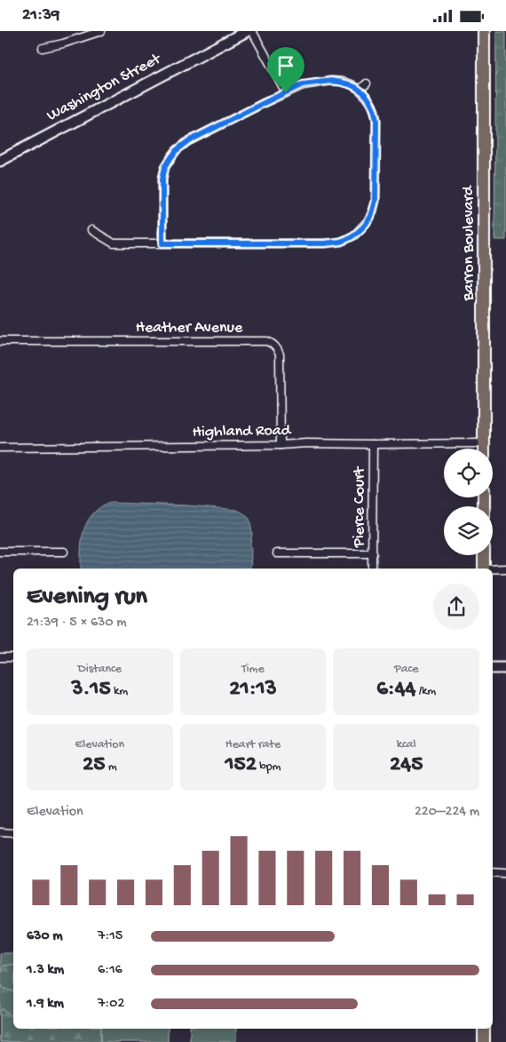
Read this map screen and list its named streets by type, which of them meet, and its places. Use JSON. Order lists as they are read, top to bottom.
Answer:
{
  "streets": {
    "main road": ["Washington Street", "Barron Boulevard"],
    "street": ["Heather Avenue", "Highland Road", "Pierce Court"]
  },
  "crossings": [
    ["Barron Boulevard", "Highland Road"],
    ["Heather Avenue", "Highland Road"],
    ["Highland Road", "Pierce Court"]
  ],
  "page": {
    "status": "21:39",
    "heading": ["Evening run", "21:39 · 5 × 630 m"],
    "stats": [
      ["Distance", "3.15 km"],
      ["Time", "21:13"],
      ["Pace", "6:44 /km"],
      ["Elevation", "25 m"],
      ["Heart rate", "152 bpm"],
      ["kcal", "245"]
    ],
    "chart": ["Elevation", "220–224 m"],
    "list": [
      {
        "name": "630 m",
        "note": "7:15"
      },
      {
        "name": "1.3 km",
        "note": "6:16"
      },
      {
        "name": "1.9 km",
        "note": "7:02"
      }
    ]
  }
}
